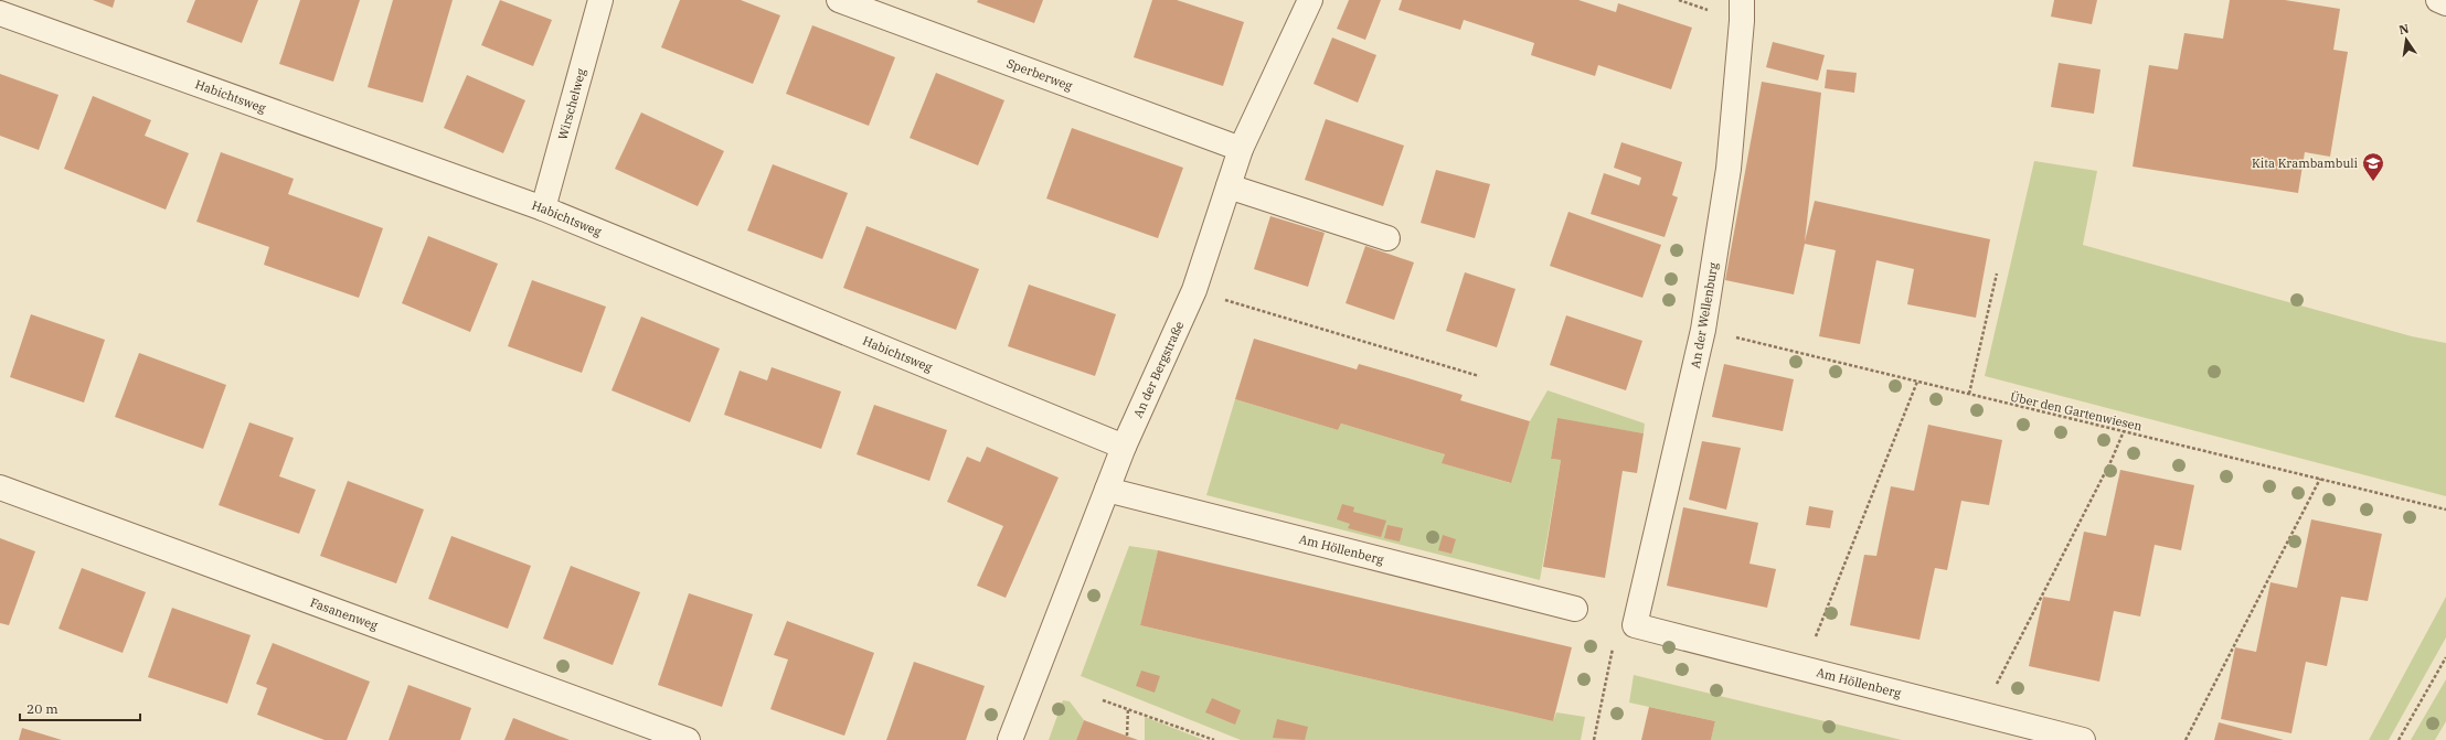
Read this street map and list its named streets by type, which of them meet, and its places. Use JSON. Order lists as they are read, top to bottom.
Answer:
{
  "streets": {
    "street": [
      "Sperberweg",
      "Habichtsweg",
      "Wirschelweg",
      "An der Wellenburg",
      "An der Bergstraße",
      "Am Höllenberg",
      "Fasanenweg"
    ],
    "path": ["Über den Gartenwiesen"]
  },
  "crossings": [
    ["Sperberweg", "An der Bergstraße"],
    ["Habichtsweg", "Wirschelweg"],
    ["Habichtsweg", "An der Bergstraße"],
    ["An der Wellenburg", "Über den Gartenwiesen"],
    ["An der Wellenburg", "Am Höllenberg"],
    ["An der Bergstraße", "Am Höllenberg"]
  ],
  "places": {
    "school or university": ["Kita Krambambuli"]
  },
  "scale_bar": "20 m",
  "north": "top"
}
